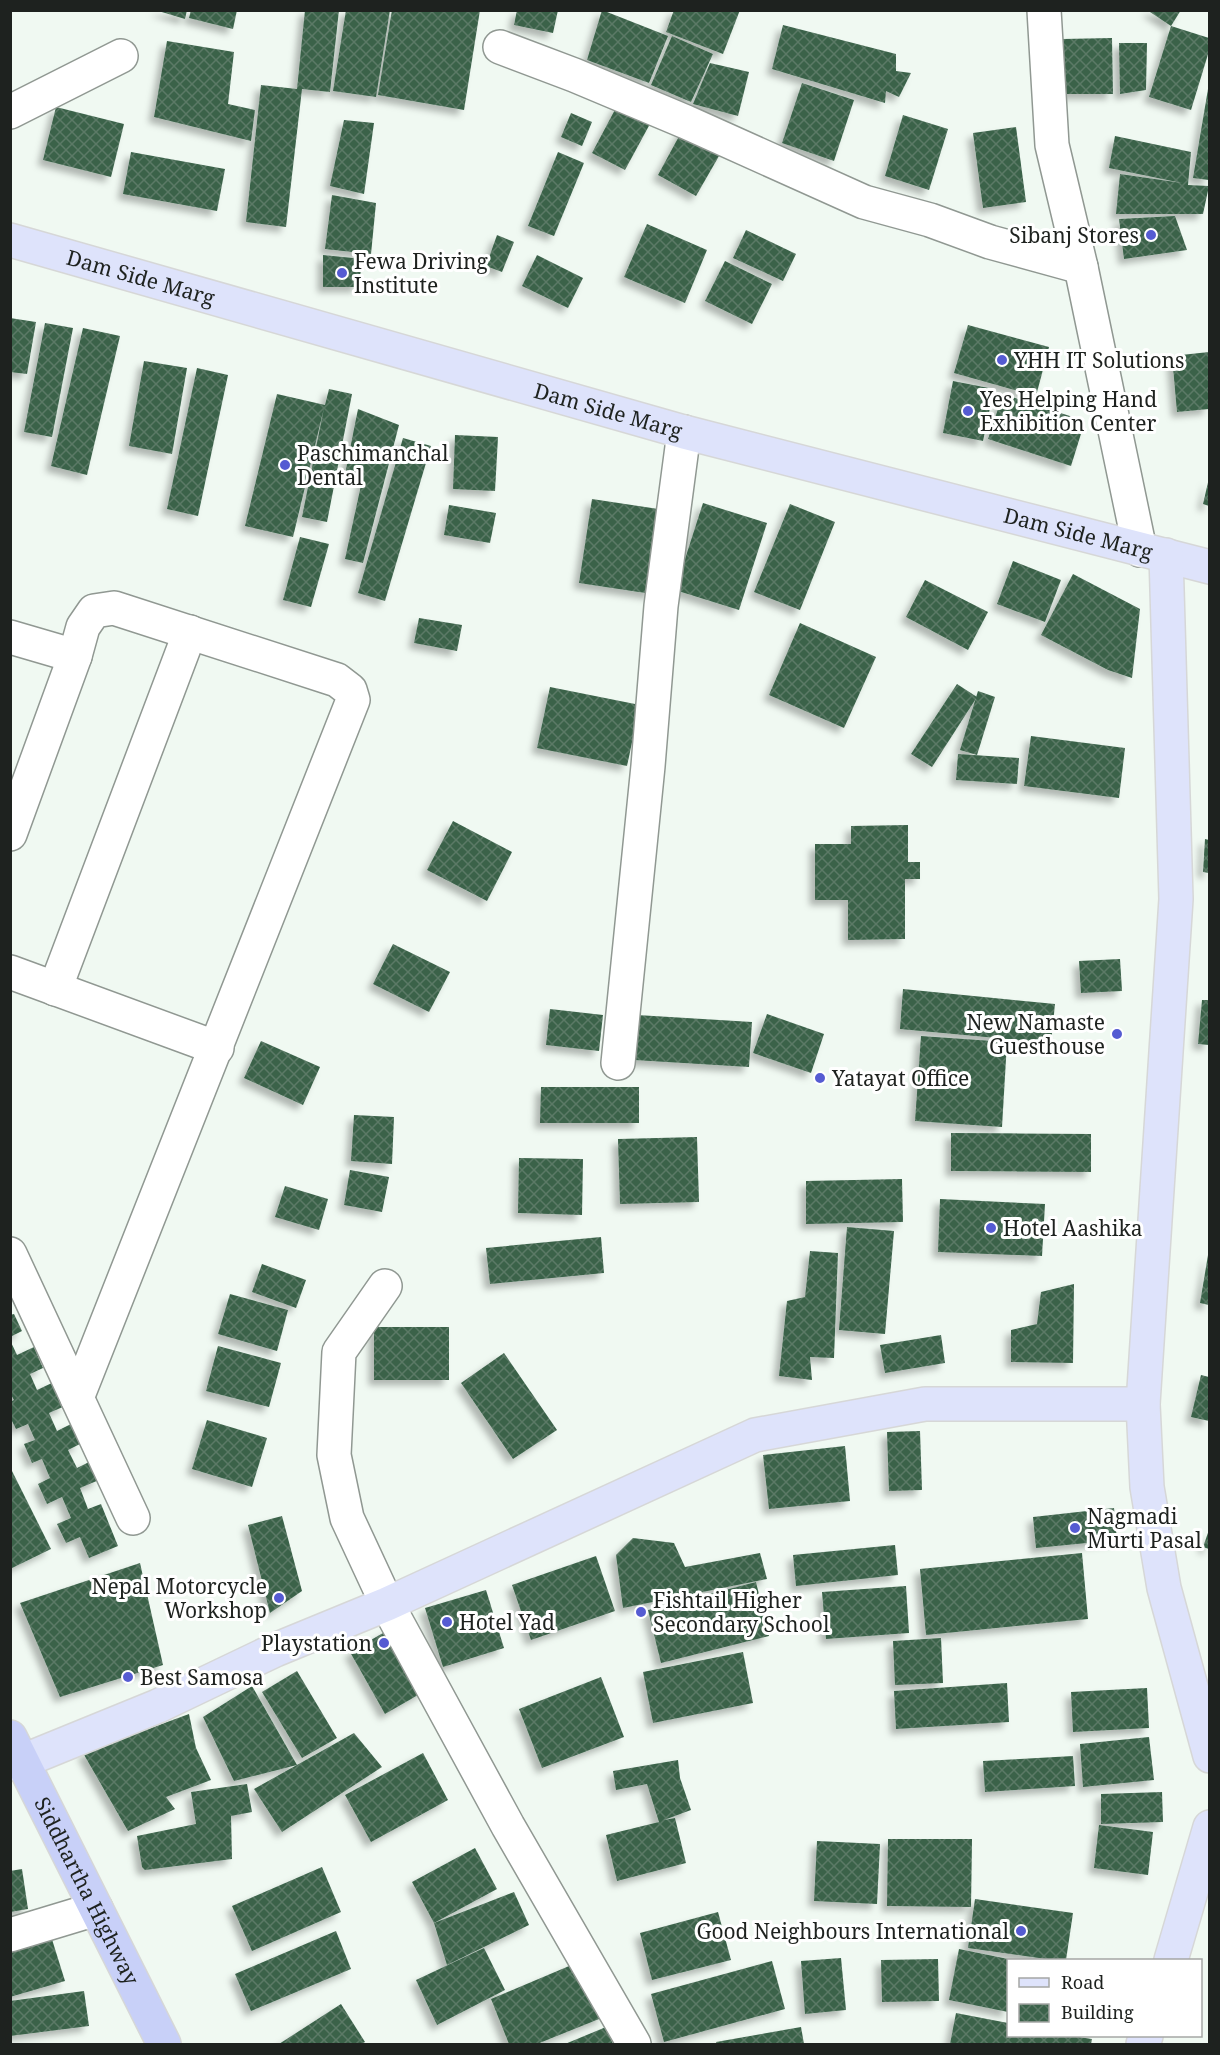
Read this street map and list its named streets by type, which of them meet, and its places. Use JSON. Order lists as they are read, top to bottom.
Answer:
{
  "streets": {
    "highway": ["Siddhartha Highway"],
    "main road": ["Dam Side Marg"]
  },
  "places": [
    "Sibanj Stores",
    "Fewa Driving Institute",
    "YHH IT Solutions",
    "Yes Helping Hand Exhibition Center",
    "Paschimanchal Dental",
    "New Namaste Guesthouse",
    "Yatayat Office",
    "Hotel Aashika",
    "Nagmadi Murti Pasal",
    "Nepal Motorcycle Workshop",
    "Fishtail Higher Secondary School",
    "Hotel Yad",
    "Playstation",
    "Best Samosa",
    "Good Neighbours International"
  ],
  "legend": ["Road", "Building"]
}
